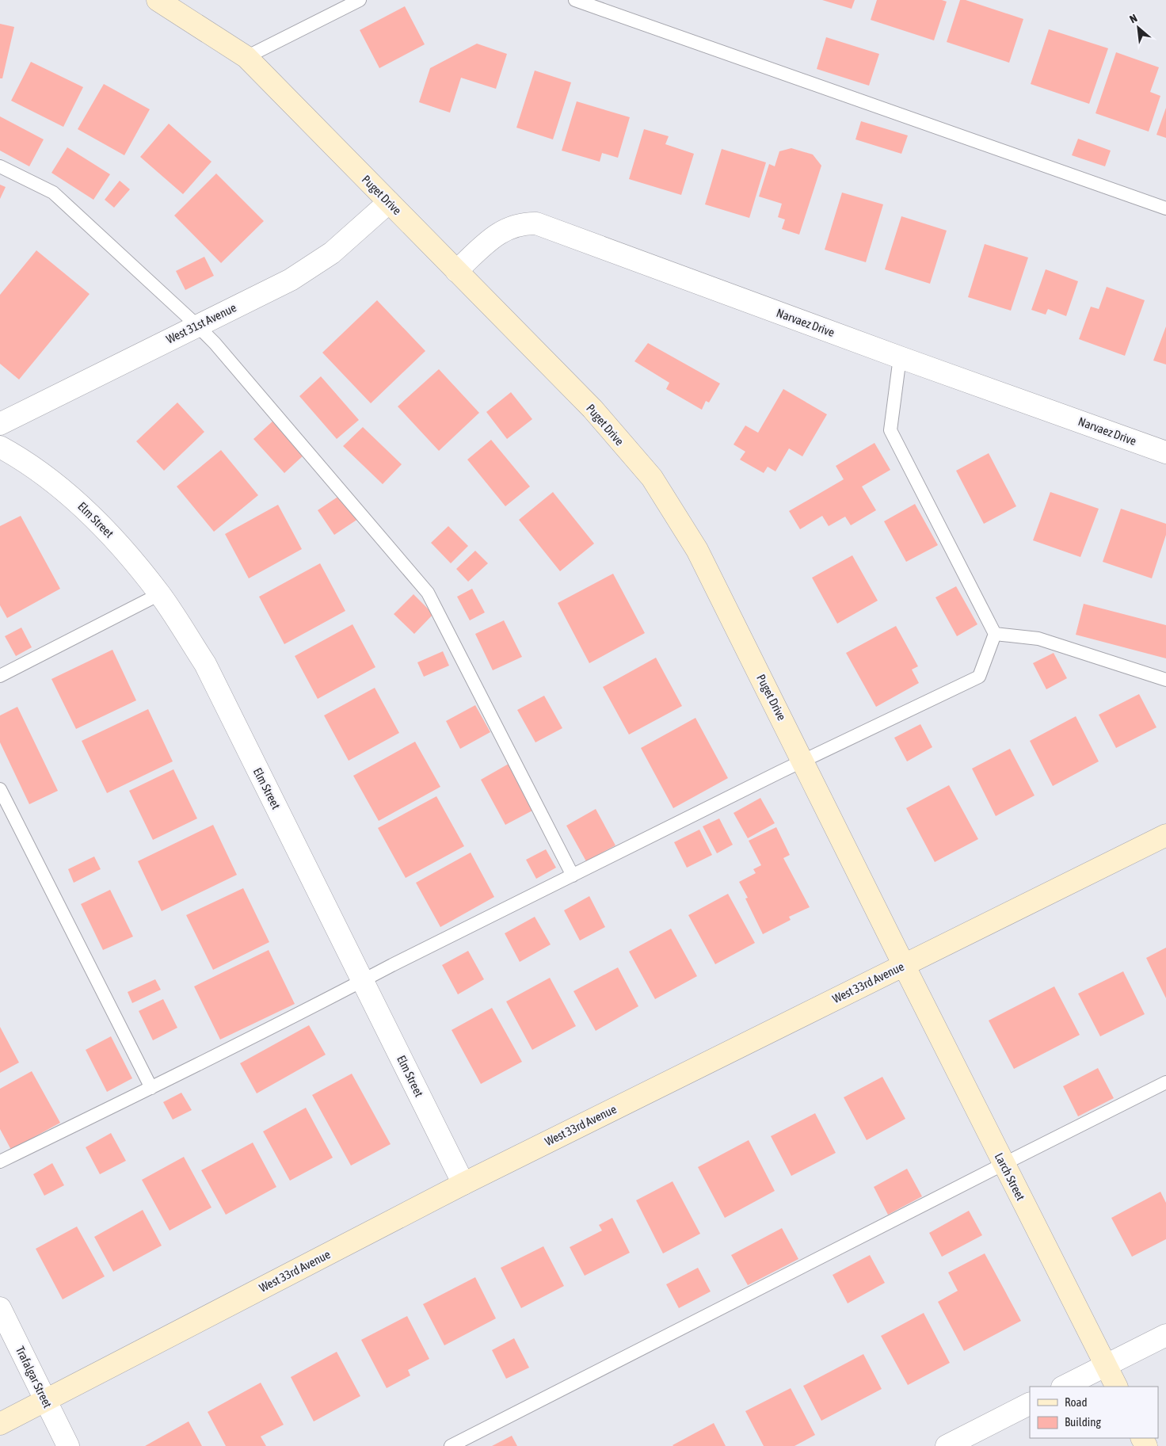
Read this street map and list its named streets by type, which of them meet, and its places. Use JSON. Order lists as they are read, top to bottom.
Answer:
{
  "streets": {
    "street": [
      "Puget Drive",
      "Narvaez Drive",
      "West 31st Avenue",
      "Elm Street",
      "West 33rd Avenue",
      "Larch Street",
      "Trafalgar Street"
    ]
  },
  "crossings": [
    ["Puget Drive", "Narvaez Drive"],
    ["Puget Drive", "West 31st Avenue"],
    ["Puget Drive", "West 33rd Avenue"],
    ["Puget Drive", "Larch Street"],
    ["Elm Street", "West 33rd Avenue"],
    ["West 33rd Avenue", "Larch Street"],
    ["West 33rd Avenue", "Trafalgar Street"]
  ],
  "legend": ["Road", "Building"],
  "north": "top left"
}
